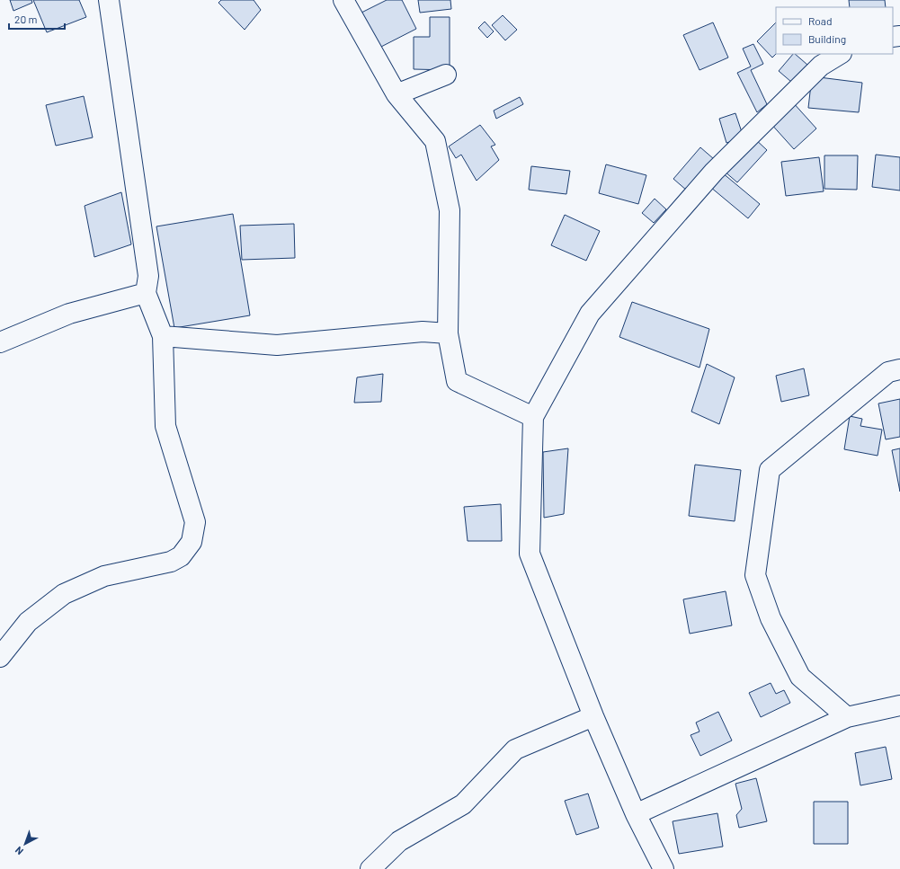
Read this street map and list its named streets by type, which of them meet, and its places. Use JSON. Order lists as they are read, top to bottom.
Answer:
{
  "legend": ["Road", "Building"],
  "scale_bar": "20 m",
  "north": "bottom left"
}
